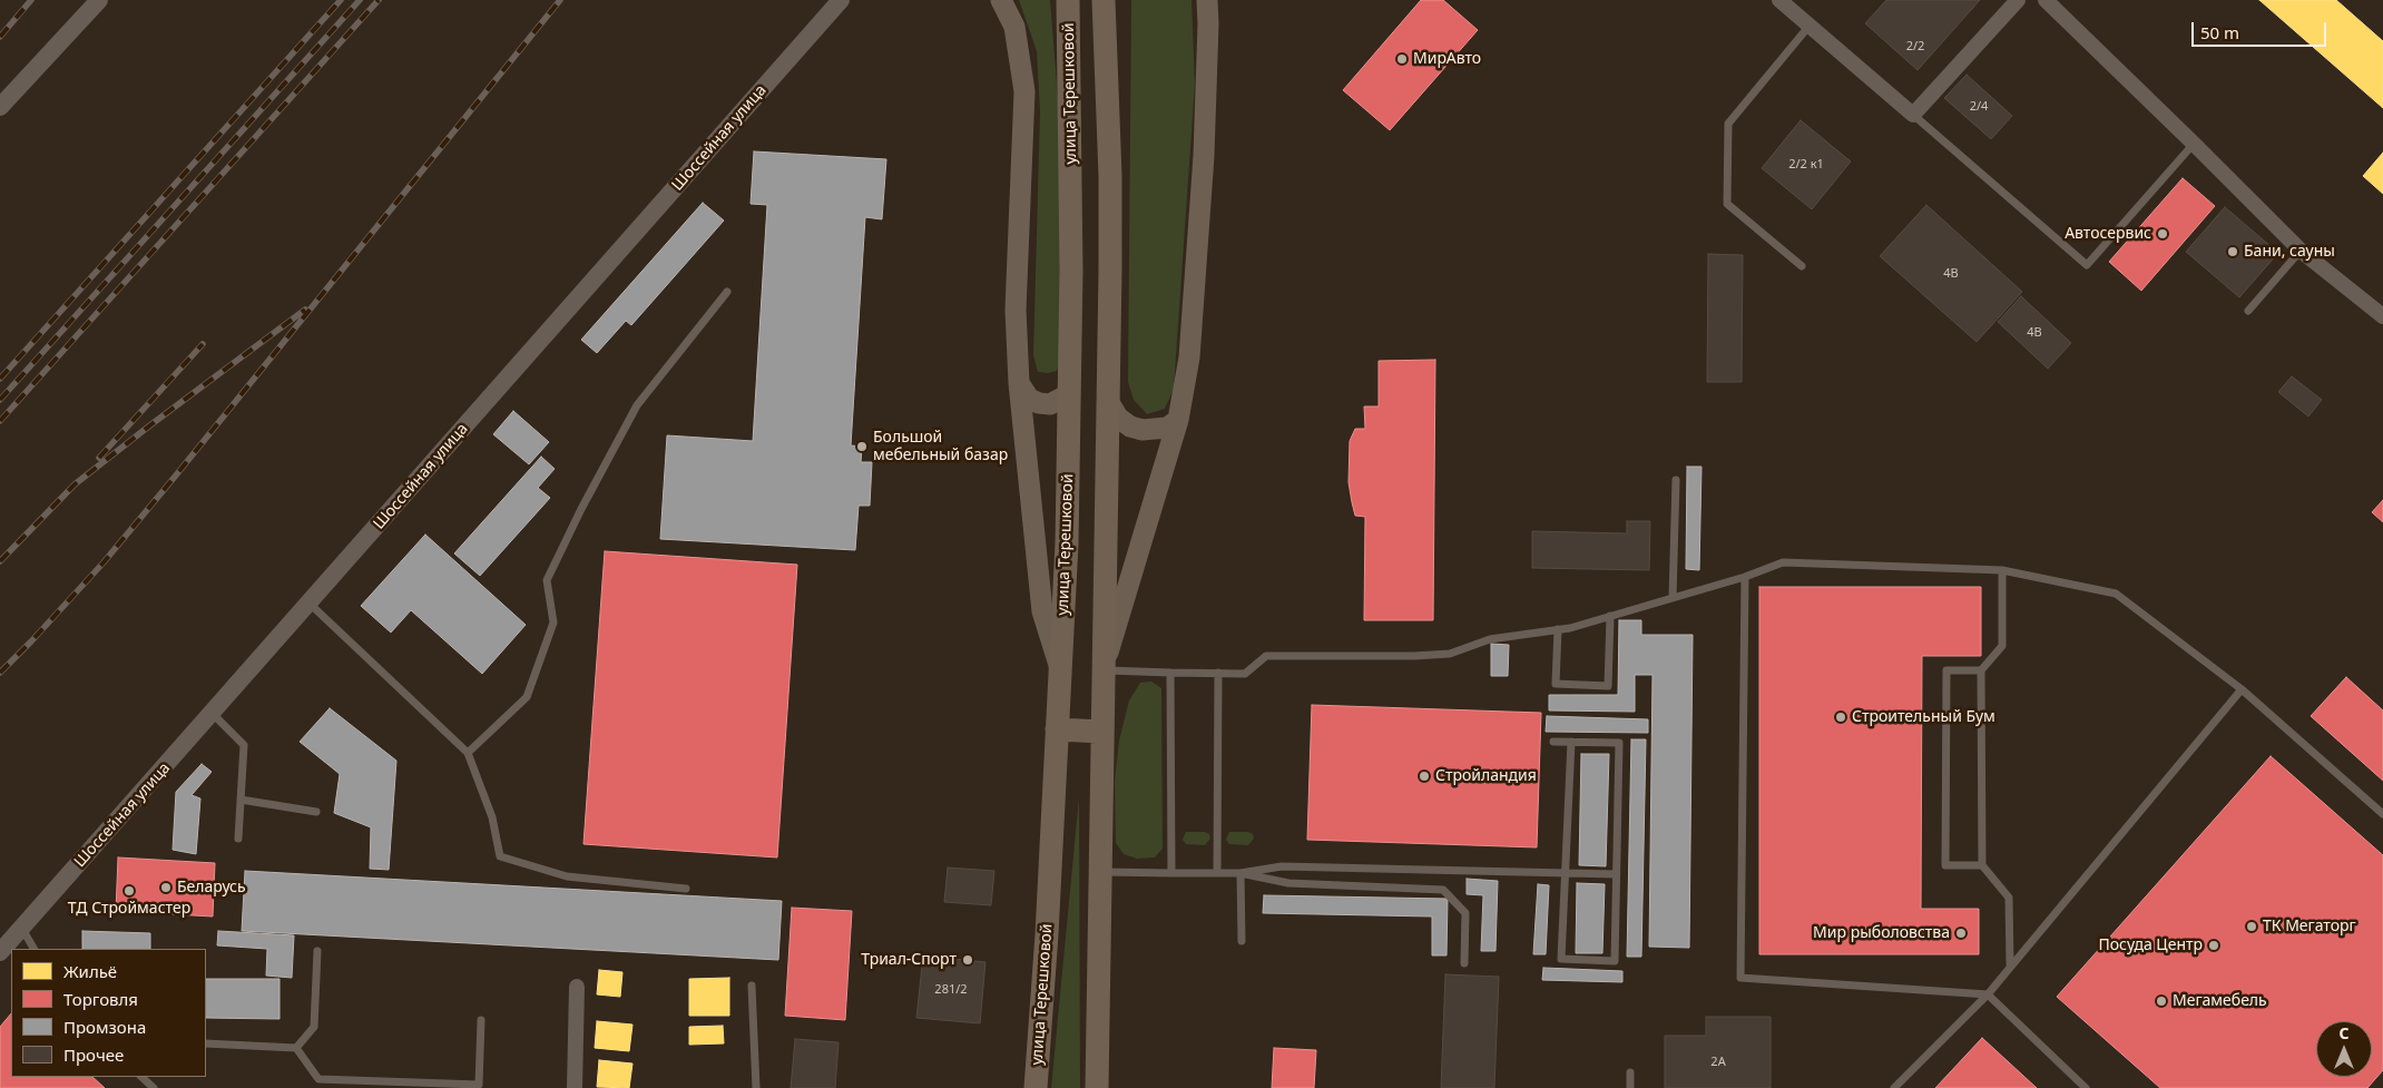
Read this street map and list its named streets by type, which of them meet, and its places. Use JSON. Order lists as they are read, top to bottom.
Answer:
{
  "streets": {
    "main road": ["улица Терешковой"],
    "street": ["Шоссейная улица"]
  },
  "places": [
    "МирАвто",
    "Автосервис",
    "Бани, сауны",
    "Большой мебельный базар",
    "Строительный Бум",
    "Стройландия",
    "Беларусь",
    "ТД Строймастер",
    "ТК Мегаторг",
    "Мир рыболовства",
    "Посуда Центр",
    "Триал-Спорт",
    "Мегамебель"
  ],
  "house_numbers": [
    "2/2",
    "2/4",
    "2/2 к1",
    "4В",
    "4В",
    "281/2",
    "2А"
  ],
  "legend": [
    "Жильё",
    "Торговля",
    "Промзона",
    "Прочее"
  ],
  "scale_bar": "50 m",
  "north": "top"
}
